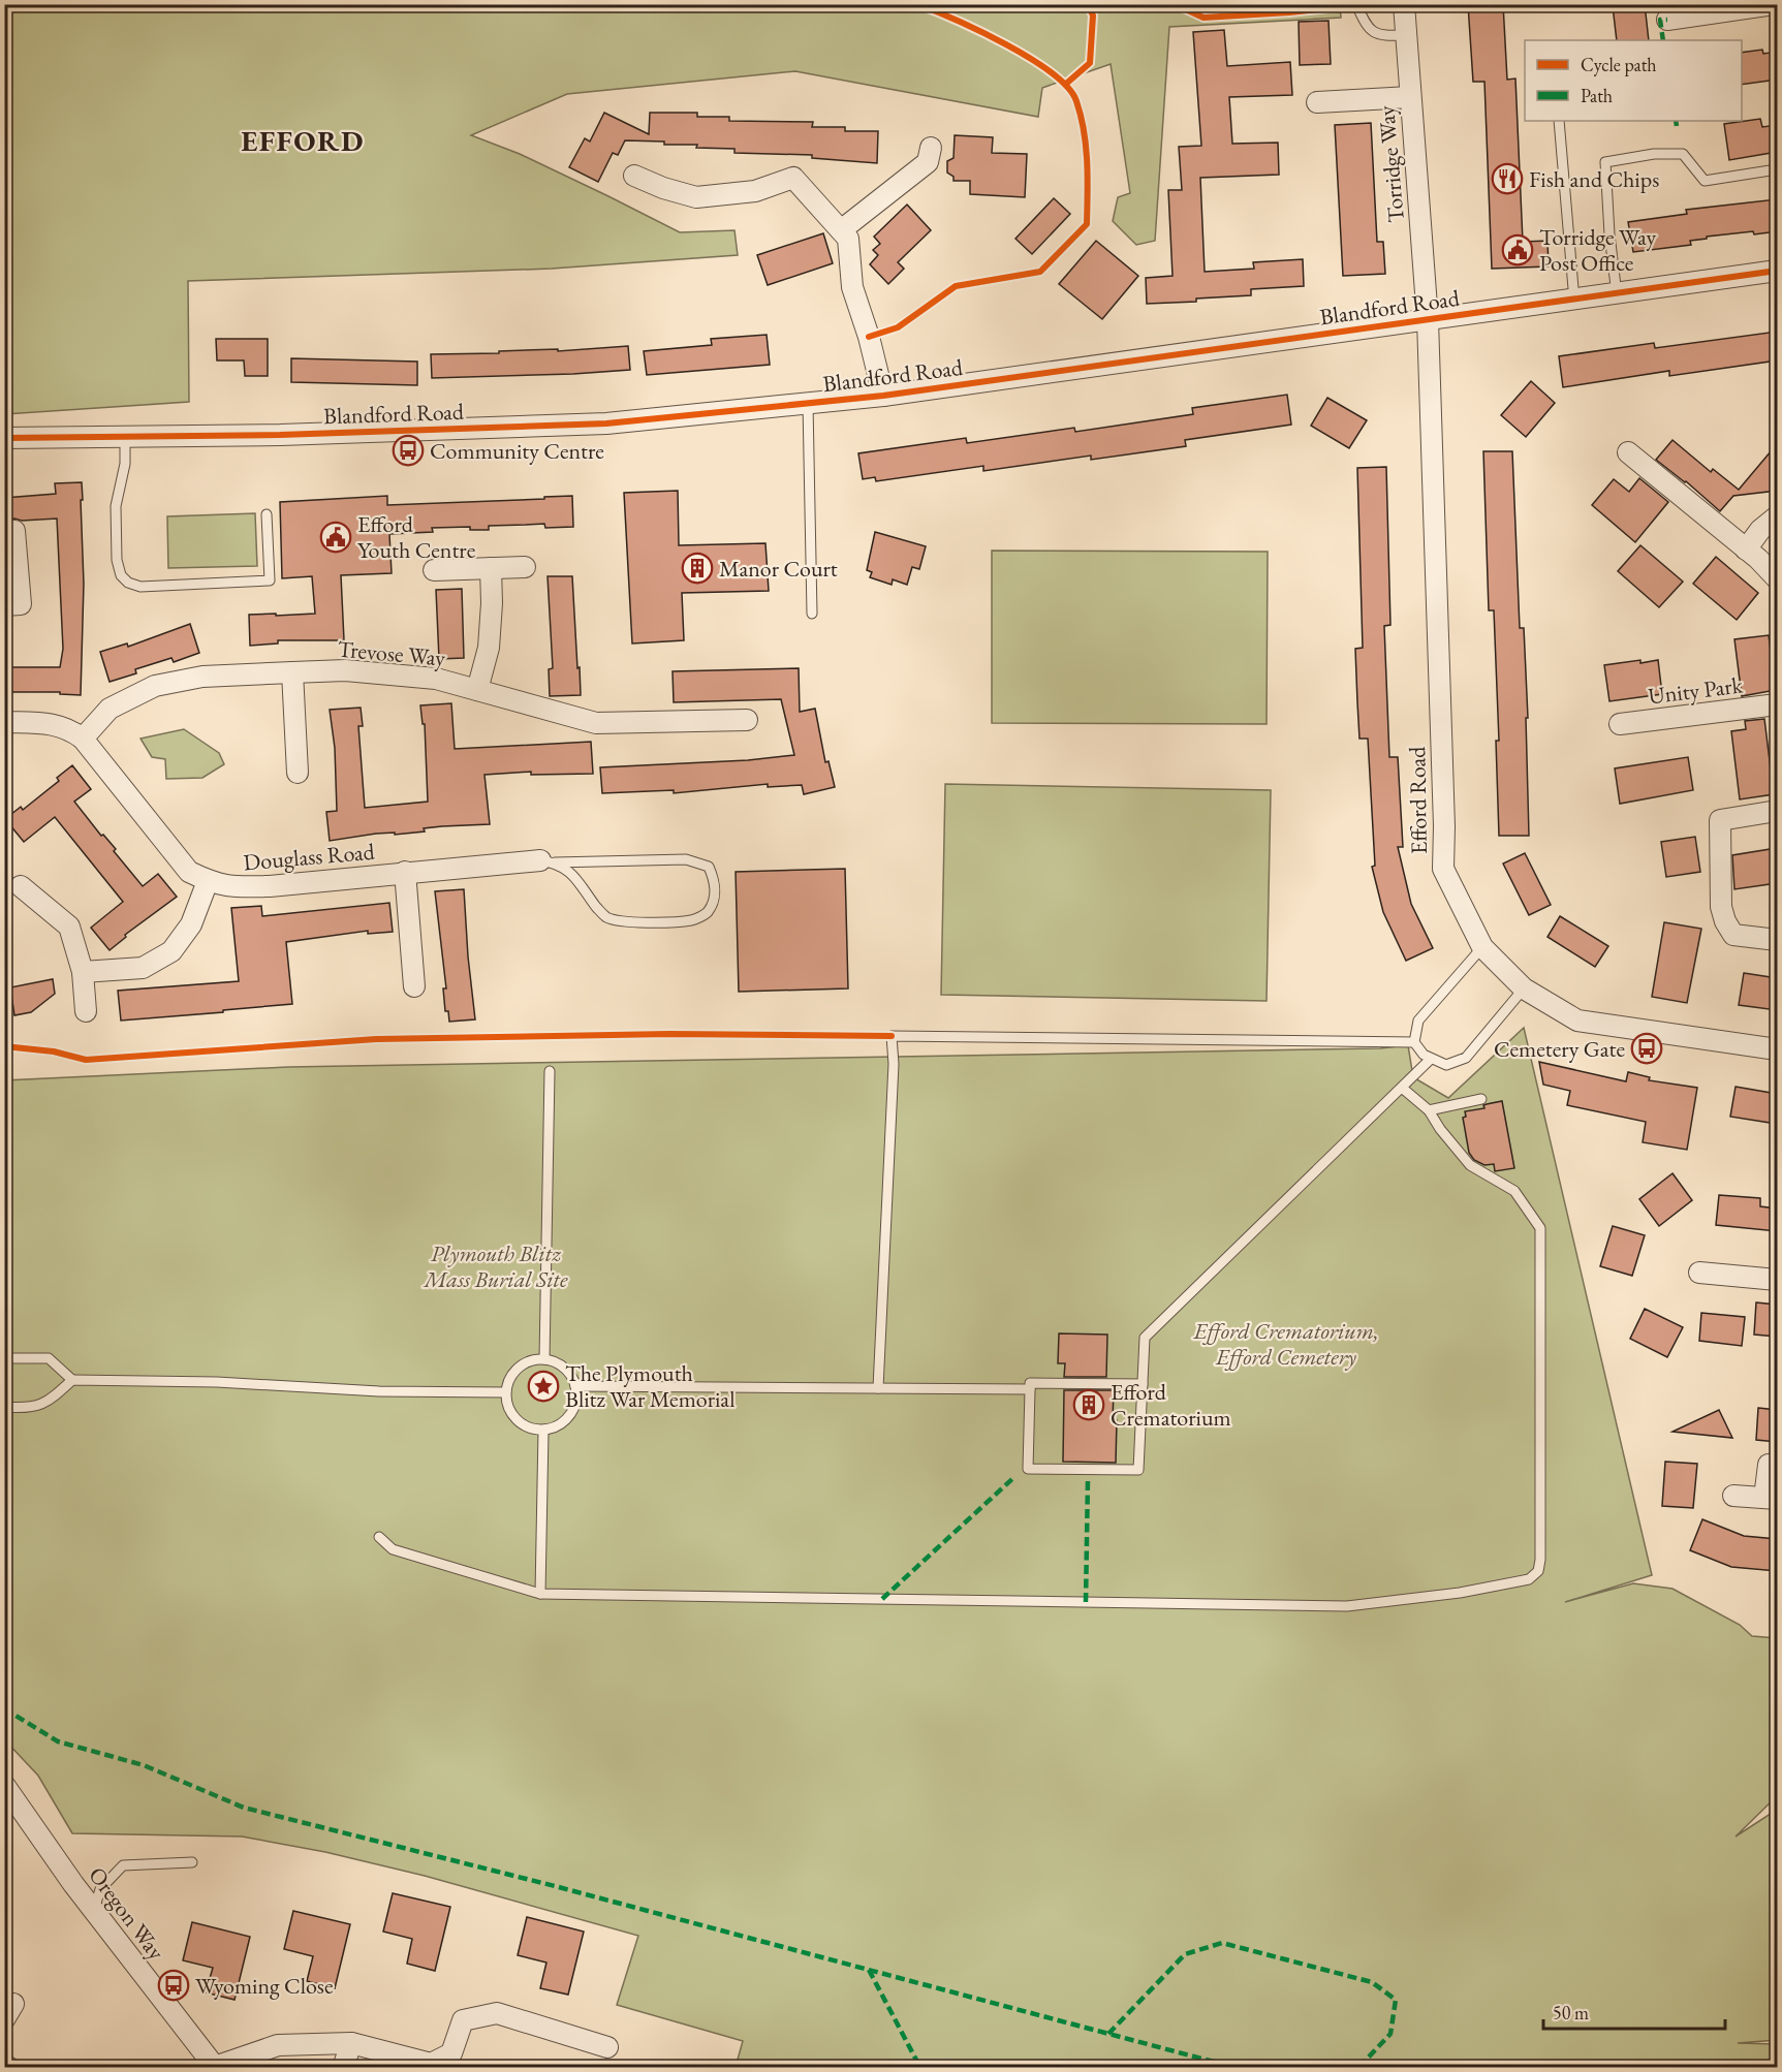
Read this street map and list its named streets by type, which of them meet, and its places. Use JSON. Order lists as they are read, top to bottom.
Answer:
{
  "streets": {
    "street": [
      "Torridge Way",
      "Blandford Road",
      "Trevose Way",
      "Unity Park",
      "Efford Road",
      "Douglass Road",
      "Oregon Way"
    ]
  },
  "crossings": [
    ["Torridge Way", "Blandford Road"],
    ["Torridge Way", "Efford Road"],
    ["Blandford Road", "Efford Road"],
    ["Trevose Way", "Douglass Road"]
  ],
  "districts": ["EFFORD"],
  "parks": ["Plymouth Blitz Mass Burial Site", "Efford Crematorium, Efford Cemetery"],
  "places": {
    "restaurant": ["Fish and Chips"],
    "public building": ["Torridge Way Post Office", "Efford Youth Centre"],
    "bus stop": ["Community Centre", "Cemetery Gate", "Wyoming Close"],
    "building": ["Manor Court", "Efford Crematorium"],
    "place": ["The Plymouth Blitz War Memorial"]
  },
  "legend": ["Cycle path", "Path"],
  "scale_bar": "50 m"
}
